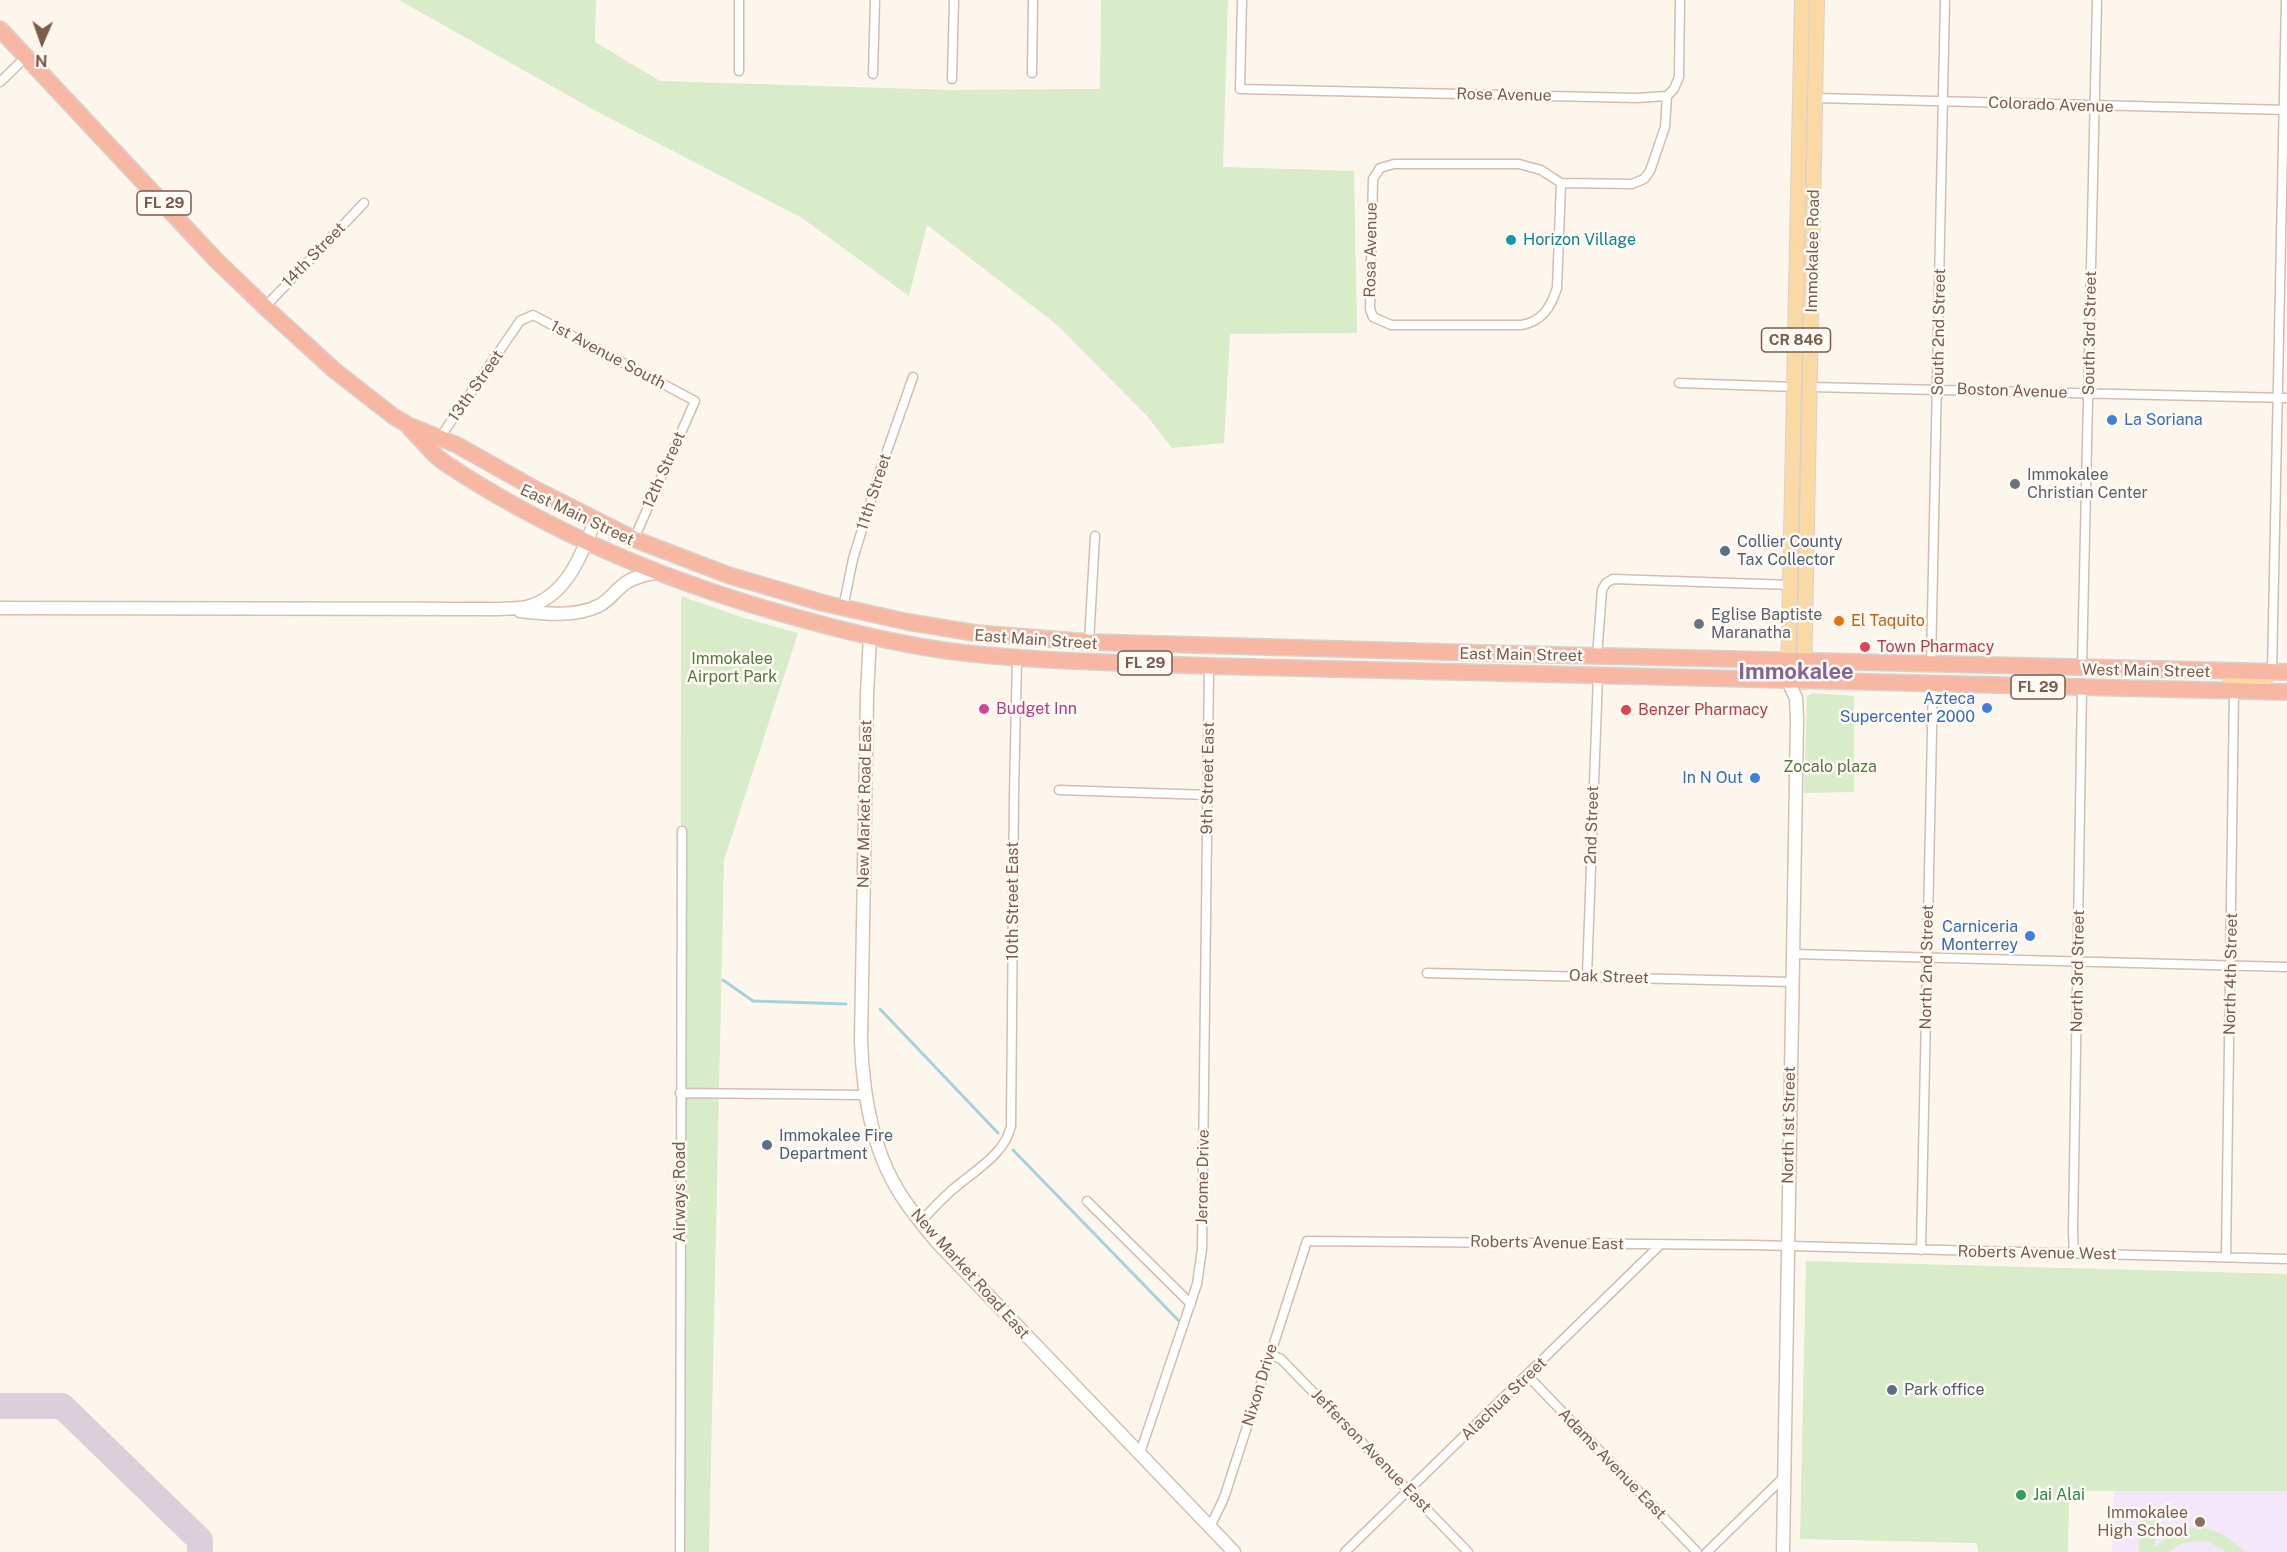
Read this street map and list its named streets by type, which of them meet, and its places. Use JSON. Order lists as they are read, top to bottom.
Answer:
{
  "streets": {
    "highway": ["FL 29", "East Main Street", "West Main Street"],
    "main road": [
      "Immokalee Road",
      "CR 846",
      "New Market Road East",
      "North 1st Street"
    ],
    "street": [
      "Rose Avenue",
      "Colorado Avenue",
      "Rosa Avenue",
      "14th Street",
      "South 2nd Street",
      "South 3rd Street",
      "1st Avenue South",
      "13th Street",
      "Boston Avenue",
      "12th Street",
      "11th Street",
      "9th Street East",
      "2nd Street",
      "10th Street East",
      "North 2nd Street",
      "North 3rd Street",
      "North 4th Street",
      "Oak Street",
      "Jerome Drive",
      "Airways Road",
      "Roberts Avenue East",
      "Roberts Avenue West",
      "Nixon Drive",
      "Alachua Street",
      "Jefferson Avenue East",
      "Adams Avenue East"
    ]
  },
  "crossings": [
    ["Rose Avenue", "Rosa Avenue"],
    ["Colorado Avenue", "Immokalee Road"],
    ["Colorado Avenue", "South 2nd Street"],
    ["Colorado Avenue", "South 3rd Street"],
    ["Immokalee Road", "Boston Avenue"],
    ["Immokalee Road", "East Main Street"],
    ["Immokalee Road", "West Main Street"],
    ["Immokalee Road", "North 1st Street"],
    ["14th Street", "East Main Street"],
    ["South 2nd Street", "Boston Avenue"],
    ["South 2nd Street", "West Main Street"],
    ["South 3rd Street", "Boston Avenue"],
    ["South 3rd Street", "West Main Street"],
    ["1st Avenue South", "13th Street"],
    ["1st Avenue South", "12th Street"],
    ["13th Street", "East Main Street"],
    ["12th Street", "East Main Street"],
    ["11th Street", "East Main Street"],
    ["East Main Street", "West Main Street"],
    ["East Main Street", "9th Street East"],
    ["East Main Street", "New Market Road East"],
    ["East Main Street", "2nd Street"],
    ["East Main Street", "10th Street East"],
    ["East Main Street", "North 1st Street"],
    ["West Main Street", "North 2nd Street"],
    ["West Main Street", "North 3rd Street"],
    ["West Main Street", "North 4th Street"],
    ["West Main Street", "North 1st Street"],
    ["9th Street East", "Jerome Drive"],
    ["New Market Road East", "10th Street East"],
    ["New Market Road East", "Jerome Drive"],
    ["New Market Road East", "Nixon Drive"],
    ["2nd Street", "Oak Street"],
    ["North 2nd Street", "Roberts Avenue West"],
    ["North 3rd Street", "Roberts Avenue West"],
    ["North 4th Street", "Roberts Avenue West"],
    ["Oak Street", "North 1st Street"],
    ["North 1st Street", "Roberts Avenue East"],
    ["North 1st Street", "Roberts Avenue West"],
    ["Roberts Avenue East", "Roberts Avenue West"],
    ["Roberts Avenue East", "Nixon Drive"],
    ["Roberts Avenue East", "Alachua Street"],
    ["Nixon Drive", "Jefferson Avenue East"],
    ["Alachua Street", "Jefferson Avenue East"],
    ["Alachua Street", "Adams Avenue East"]
  ],
  "districts": ["Immokalee"],
  "parks": ["Immokalee Airport Park", "Zocalo plaza"],
  "places": [
    "Horizon Village",
    "La Soriana",
    "Immokalee Christian Center",
    "Collier County Tax Collector",
    "El Taquito",
    "Eglise Baptiste Maranatha",
    "Town Pharmacy",
    "Azteca Supercenter 2000",
    "Budget Inn",
    "Benzer Pharmacy",
    "In N Out",
    "Carniceria Monterrey",
    "Immokalee Fire Department",
    "Park office",
    "Jai Alai",
    "Immokalee High School"
  ],
  "north": "bottom"
}
